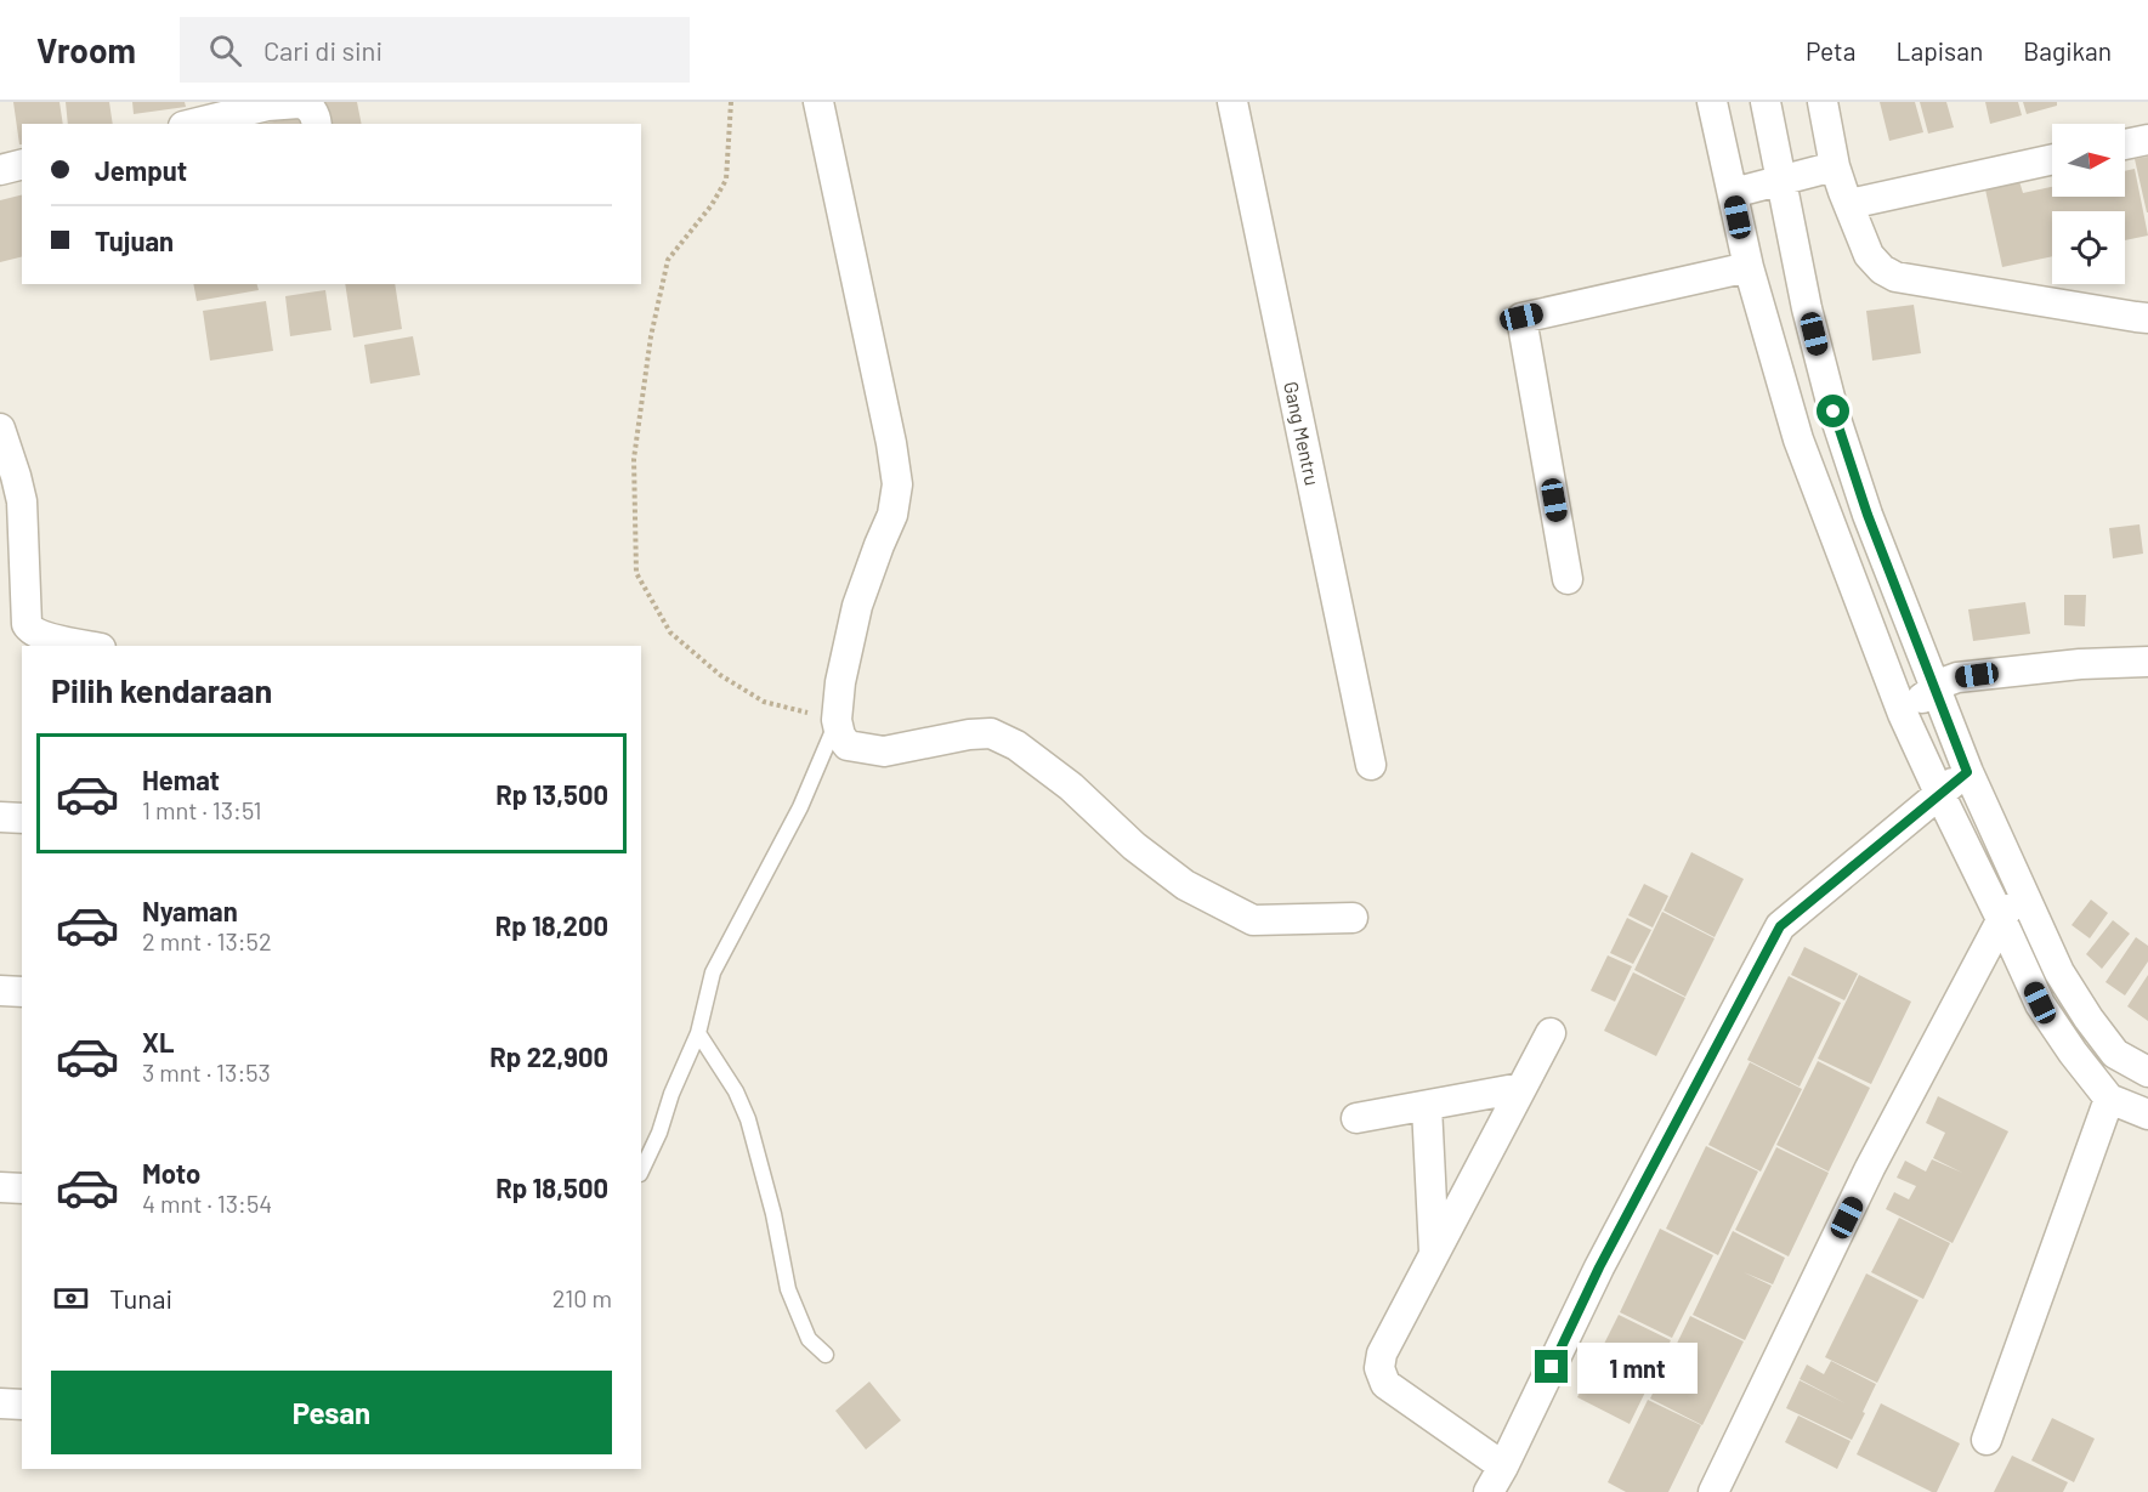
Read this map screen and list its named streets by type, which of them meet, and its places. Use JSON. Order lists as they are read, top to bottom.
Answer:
{
  "streets": {
    "street": ["Gang Mentru"]
  },
  "north": "right",
  "page": {
    "header": "Vroom",
    "search": "Cari di sini",
    "nav": ["Peta", "Lapisan", "Bagikan"],
    "banner": ["Jemput", "Tujuan"],
    "heading": "Pilih kendaraan",
    "list": [
      {
        "name": "Hemat",
        "note": "1 mnt · 13:51",
        "value": "Rp 13,500"
      },
      {
        "name": "Nyaman",
        "note": "2 mnt · 13:52",
        "value": "Rp 18,200"
      },
      {
        "name": "XL",
        "note": "3 mnt · 13:53",
        "value": "Rp 22,900"
      },
      {
        "name": "Moto",
        "note": "4 mnt · 13:54",
        "value": "Rp 18,500"
      }
    ],
    "pay": ["Tunai", "210 m"],
    "bubble": "1 mnt",
    "buttons": "Pesan"
  }
}
